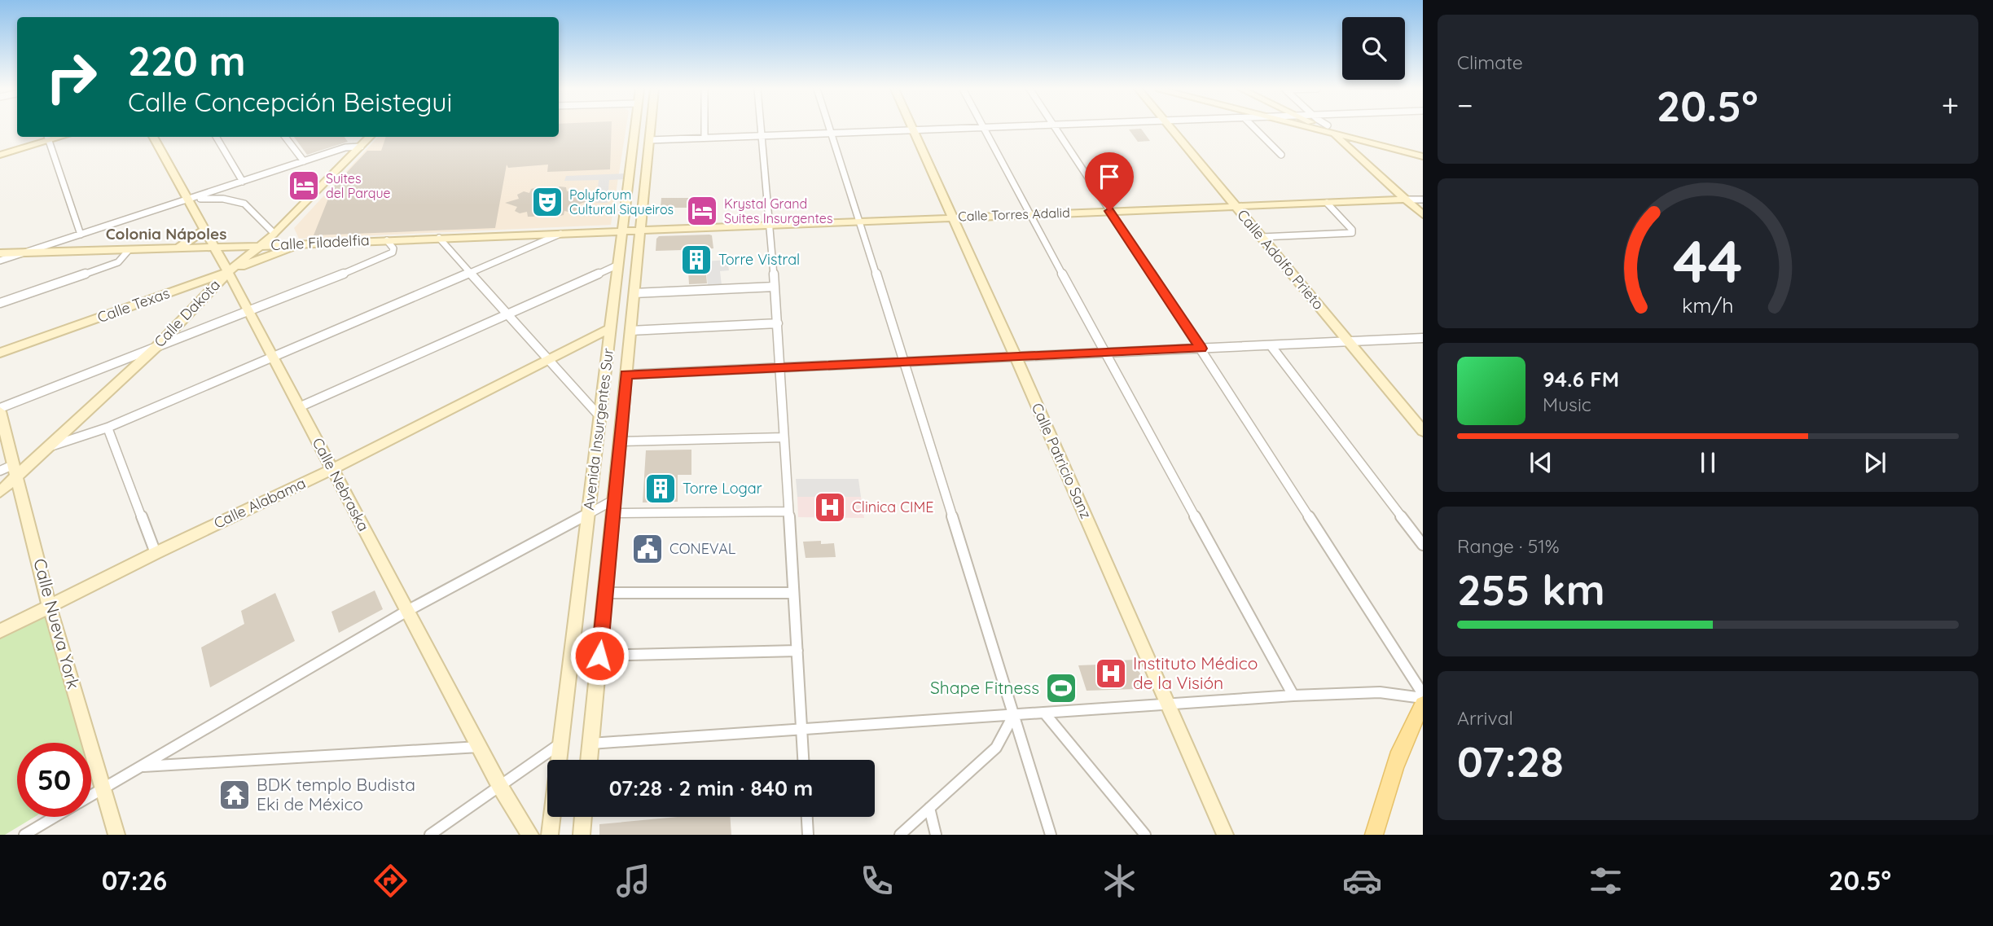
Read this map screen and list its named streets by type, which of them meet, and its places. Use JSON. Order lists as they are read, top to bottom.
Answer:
{
  "streets": {
    "street": [
      "Calle Torres Adalid",
      "Calle Filadelfia",
      "Calle Adolfo Prieto",
      "Calle Texas",
      "Calle Dakota",
      "Avenida Insurgentes Sur",
      "Calle Patricio Sanz",
      "Calle Nebraska",
      "Calle Alabama",
      "Calle Nueva York"
    ]
  },
  "crossings": [
    ["Calle Torres Adalid", "Calle Filadelfia"],
    ["Calle Torres Adalid", "Calle Adolfo Prieto"],
    ["Calle Torres Adalid", "Avenida Insurgentes Sur"],
    ["Calle Torres Adalid", "Calle Patricio Sanz"],
    ["Calle Filadelfia", "Calle Texas"],
    ["Calle Filadelfia", "Calle Dakota"],
    ["Calle Filadelfia", "Avenida Insurgentes Sur"],
    ["Calle Filadelfia", "Calle Nebraska"],
    ["Calle Texas", "Calle Dakota"],
    ["Calle Texas", "Calle Nebraska"],
    ["Calle Dakota", "Calle Nebraska"],
    ["Calle Dakota", "Calle Nueva York"],
    ["Avenida Insurgentes Sur", "Calle Alabama"],
    ["Calle Nebraska", "Calle Alabama"],
    ["Calle Alabama", "Calle Nueva York"]
  ],
  "districts": ["Colonia Nápoles"],
  "places": {
    "hotel": ["Suites del Parque", "Krystal Grand Suites Insurgentes"],
    "theatre": ["Polyforum Cultural Siqueiros"],
    "building": ["Torre Vistral", "Torre Logar"],
    "hospital": ["Clinica CIME", "Instituto Médico de la Visión"],
    "public building": ["CONEVAL"],
    "sports": ["Shape Fitness"],
    "temple": ["BDK templo Budista Eki de México"]
  },
  "page": {
    "tile": [
      "Climate",
      ["Range · 51%", "255 km"],
      ["Arrival", "07:28"]
    ],
    "turn": ["220 m", "Calle Concepción Beistegui"],
    "heat": ["−", "20.5°", "+"],
    "song": ["94.6 FM", "Music"],
    "limit": "50",
    "trip": "07:28 · 2 min · 840 m",
    "tabs": ["07:26", "20.5°"],
    "gauge": ["44", "km/h"]
  }
}
